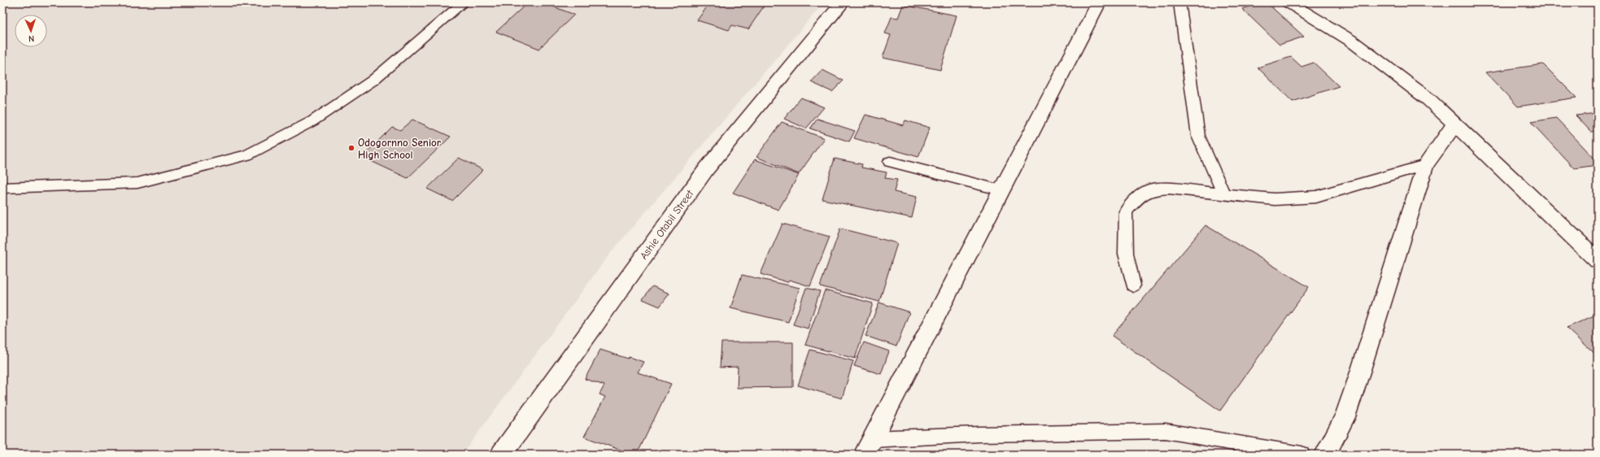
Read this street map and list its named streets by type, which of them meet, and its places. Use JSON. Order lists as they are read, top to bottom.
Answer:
{
  "streets": {
    "street": ["Ashie Otabil Street"]
  },
  "places": ["Odogornno Senior High School"],
  "north": "bottom"
}
